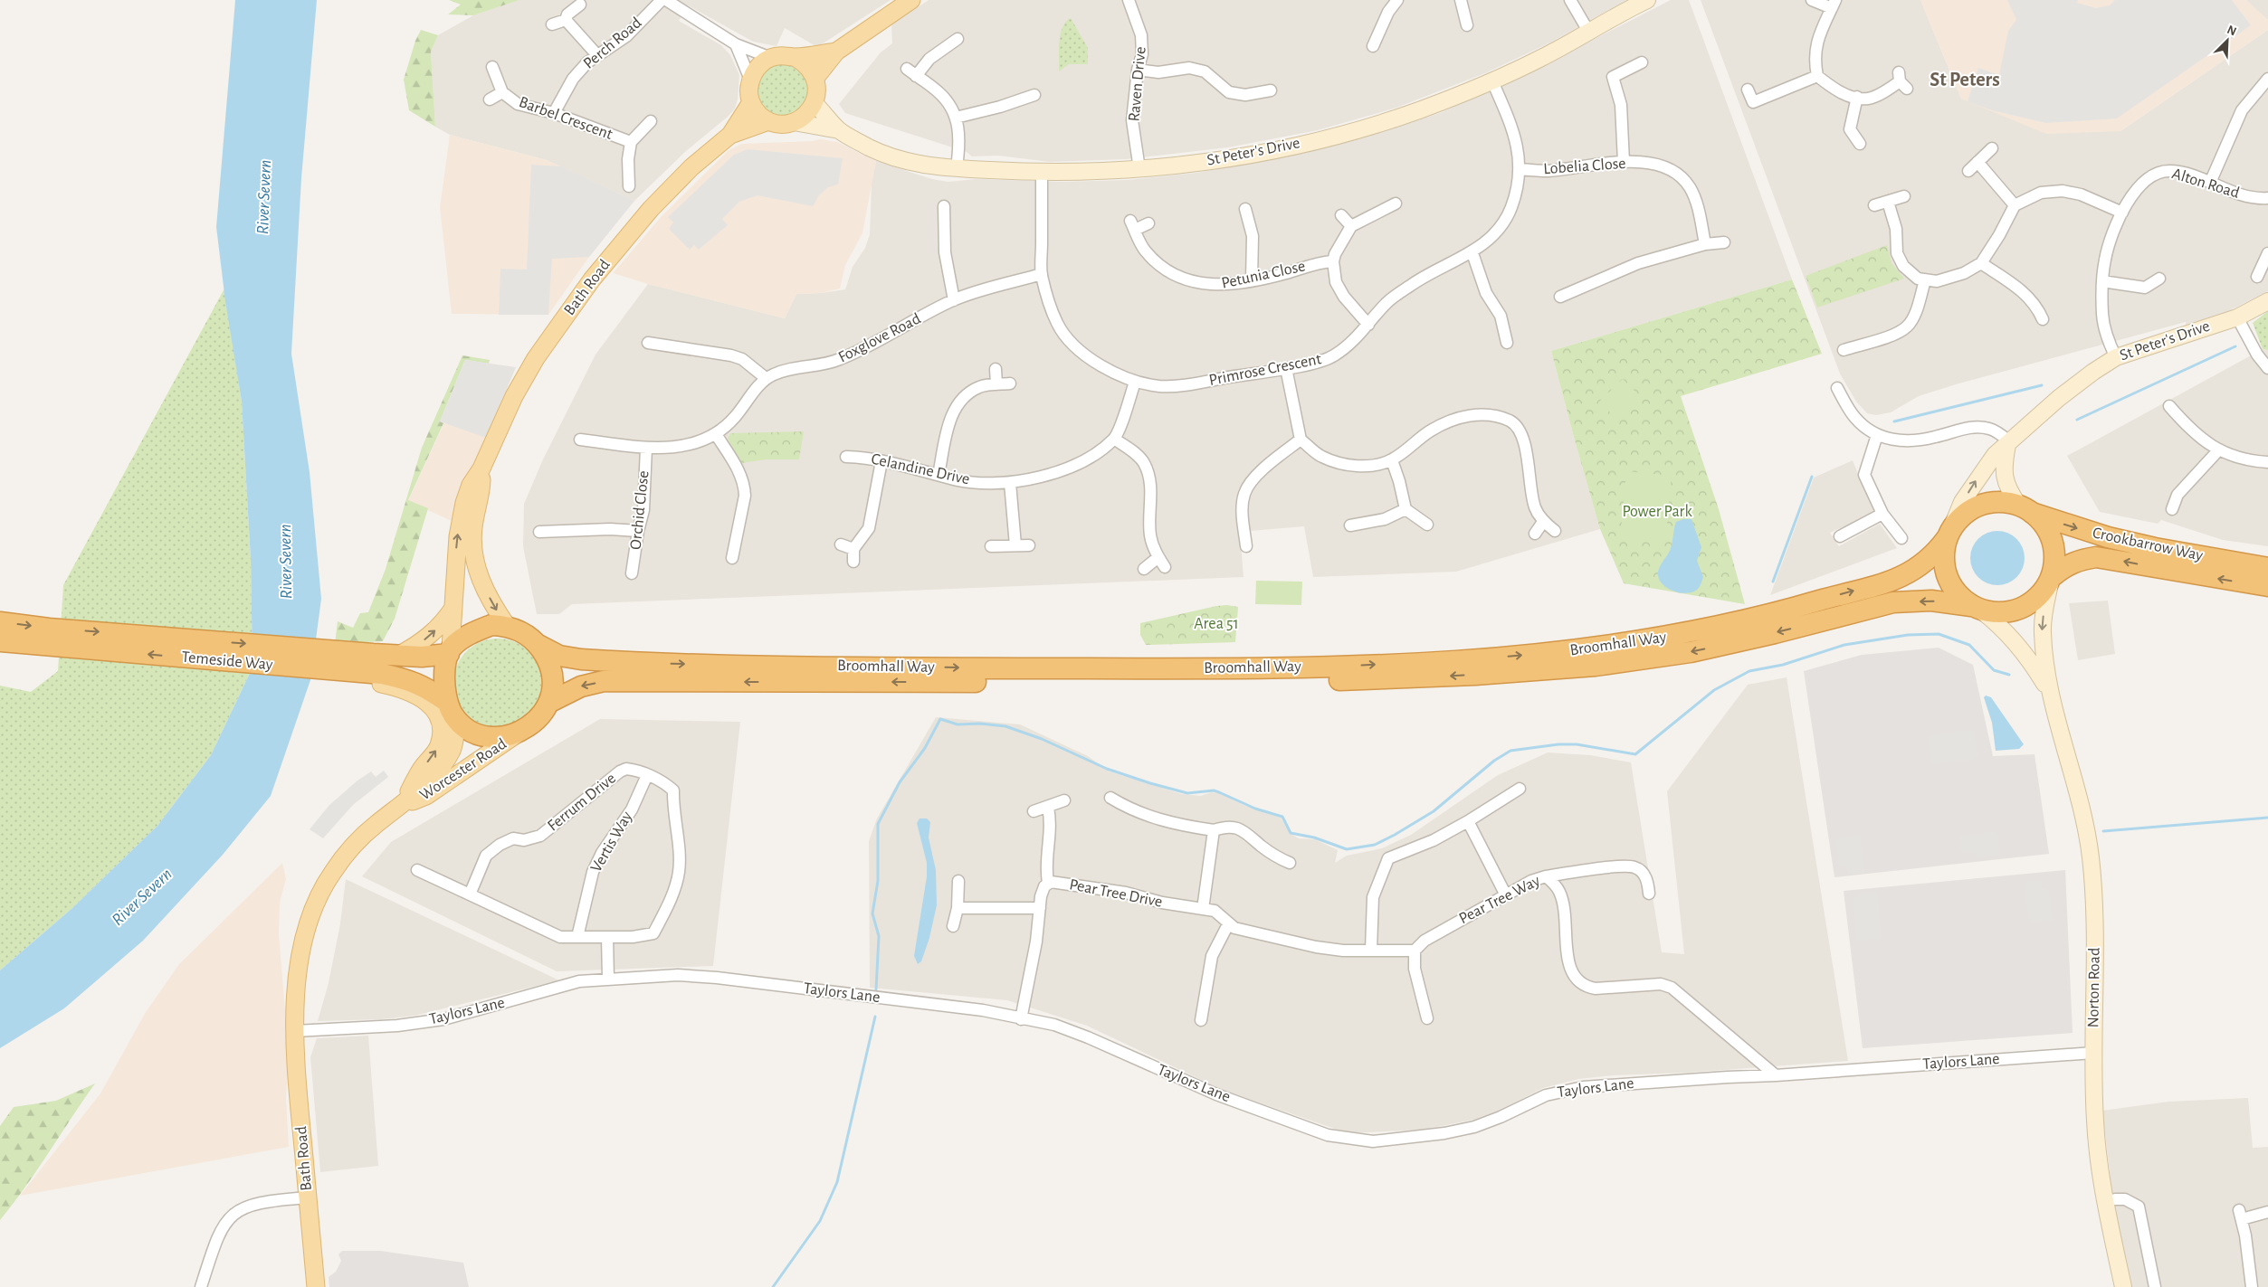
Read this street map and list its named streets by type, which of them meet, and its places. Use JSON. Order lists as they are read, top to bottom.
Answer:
{
  "streets": {
    "highway": ["Crookbarrow Way", "Broomhall Way", "Temeside Way"],
    "main road": ["Bath Road", "Worcester Road"],
    "street": [
      "Perch Road",
      "Raven Drive",
      "Barbel Crescent",
      "St Peter's Drive",
      "Lobelia Close",
      "Alton Road",
      "Petunia Close",
      "Foxglove Road",
      "Primrose Crescent",
      "Celandine Drive",
      "Orchid Close",
      "Ferrum Drive",
      "Vertis Way",
      "Pear Tree Drive",
      "Pear Tree Way",
      "Norton Road",
      "Taylors Lane"
    ]
  },
  "crossings": [
    ["Perch Road", "Barbel Crescent"],
    ["Raven Drive", "St Peter's Drive"],
    ["St Peter's Drive", "Alton Road"],
    ["St Peter's Drive", "Bath Road"],
    ["St Peter's Drive", "Primrose Crescent"],
    ["St Peter's Drive", "Crookbarrow Way"],
    ["St Peter's Drive", "Broomhall Way"],
    ["St Peter's Drive", "Norton Road"],
    ["Lobelia Close", "Primrose Crescent"],
    ["Bath Road", "Broomhall Way"],
    ["Bath Road", "Temeside Way"],
    ["Bath Road", "Worcester Road"],
    ["Bath Road", "Taylors Lane"],
    ["Foxglove Road", "Primrose Crescent"],
    ["Crookbarrow Way", "Broomhall Way"],
    ["Crookbarrow Way", "Norton Road"],
    ["Broomhall Way", "Temeside Way"],
    ["Broomhall Way", "Worcester Road"],
    ["Broomhall Way", "Norton Road"],
    ["Temeside Way", "Worcester Road"],
    ["Worcester Road", "Taylors Lane"],
    ["Ferrum Drive", "Vertis Way"],
    ["Pear Tree Drive", "Pear Tree Way"],
    ["Pear Tree Drive", "Taylors Lane"],
    ["Pear Tree Way", "Taylors Lane"],
    ["Norton Road", "Taylors Lane"]
  ],
  "districts": ["St Peters"],
  "water": ["River Severn"],
  "parks": ["Power Park", "Area 51"],
  "north": "top right"
}
